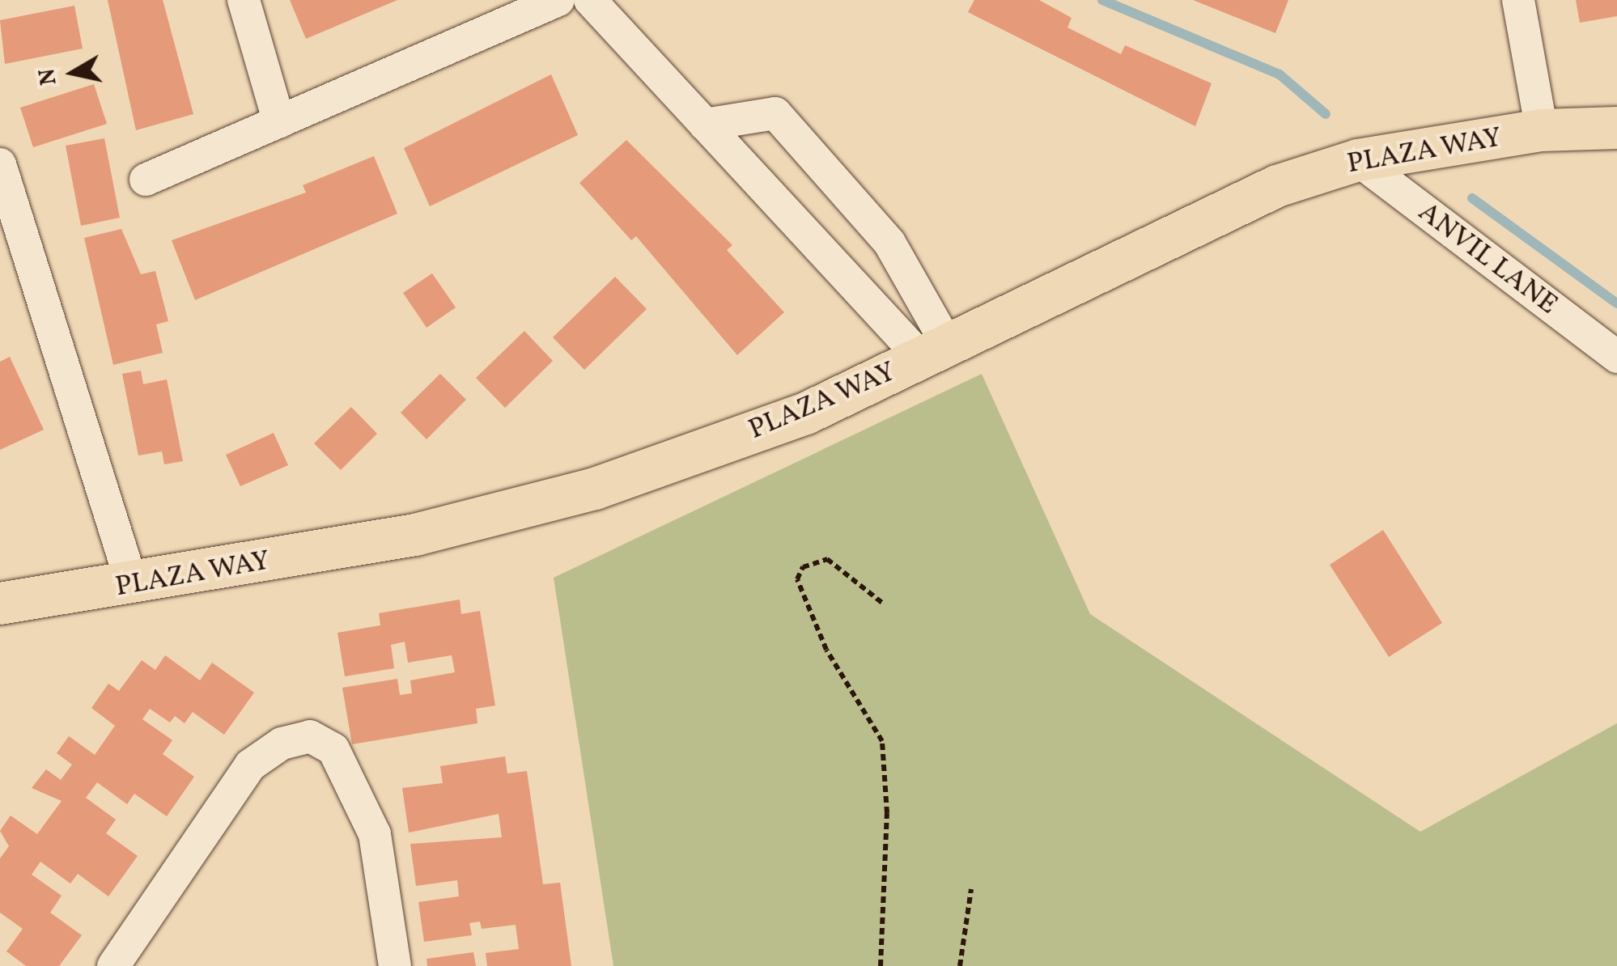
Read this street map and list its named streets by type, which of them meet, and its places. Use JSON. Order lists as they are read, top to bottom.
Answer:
{
  "streets": {
    "main road": ["PLAZA WAY"],
    "street": ["ANVIL LANE"]
  },
  "crossings": [
    ["PLAZA WAY", "ANVIL LANE"]
  ],
  "north": "left"
}
